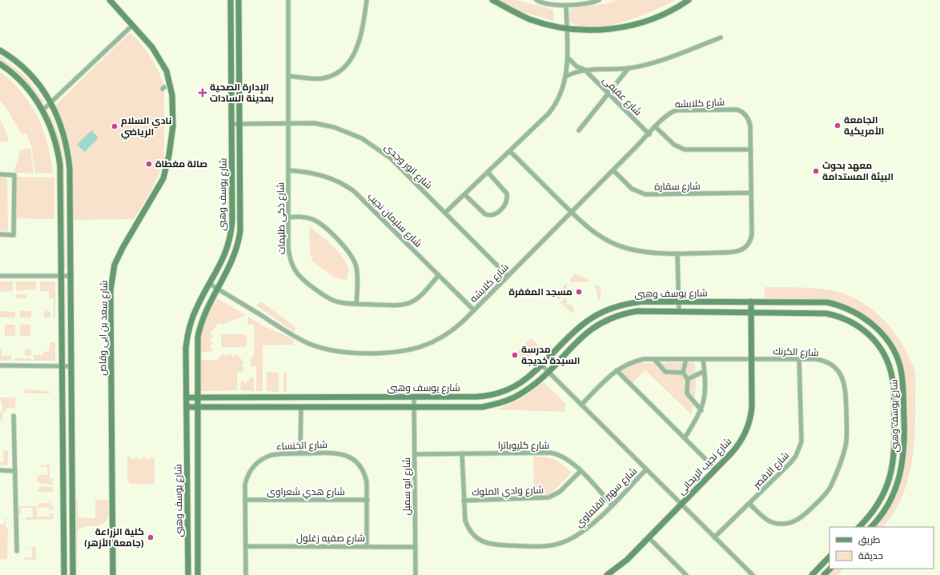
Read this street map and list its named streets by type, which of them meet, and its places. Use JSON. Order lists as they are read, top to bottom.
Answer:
{
  "streets": {
    "street": [
      "شارع عفيفى",
      "شارع كلابشه",
      "شارع انور وجدى",
      "شارع سقارة",
      "شارع يوسف وهبى",
      "شارع ذكى طليمات",
      "شارع سليمان نجيب",
      "شارع سعد بن ابى وقاص",
      "شارع الكرنك",
      "شارع الخنساء",
      "شارع كليوباترا",
      "شارع نجيب الريحانى",
      "شارع الاقصر",
      "شارع ابو سمبل",
      "شارع وادي الملوك",
      "شارع هدي شعراوى",
      "شارع سهير القلماوي",
      "شارع صفيه زغلول"
    ]
  },
  "crossings": [
    ["شارع عفيفى", "شارع كلابشه"],
    ["شارع كلابشه", "شارع انور وجدى"],
    ["شارع كلابشه", "شارع سقارة"],
    ["شارع كلابشه", "شارع يوسف وهبى"],
    ["شارع كلابشه", "شارع سليمان نجيب"],
    ["شارع انور وجدى", "شارع يوسف وهبى"],
    ["شارع انور وجدى", "شارع ذكى طليمات"],
    ["شارع يوسف وهبى", "شارع نجيب الريحانى"],
    ["شارع يوسف وهبى", "شارع ابو سمبل"],
    ["شارع ذكى طليمات", "شارع سليمان نجيب"],
    ["شارع الكرنك", "شارع نجيب الريحانى"],
    ["شارع الكرنك", "شارع الاقصر"],
    ["شارع الخنساء", "شارع هدي شعراوى"],
    ["شارع الخنساء", "شارع صفيه زغلول"],
    ["شارع كليوباترا", "شارع ابو سمبل"],
    ["شارع كليوباترا", "شارع وادي الملوك"],
    ["شارع كليوباترا", "شارع سهير القلماوي"],
    ["شارع ابو سمبل", "شارع صفيه زغلول"],
    ["شارع وادي الملوك", "شارع سهير القلماوي"]
  ],
  "places": {
    "health": ["الإدارة الصحية بمدينة السادات"],
    "other": [
      "الجامعة الأمريكية",
      "نادي السلام الرياضي",
      "صالة مغطاة",
      "معهد بحوث البيئة المستدامة",
      "مسجد المغفرة",
      "مدرسة السيدة خديجة",
      "كلية الزراعة (جامعة الأزهر)"
    ]
  },
  "legend": ["طريق", "حديقة"]
}
